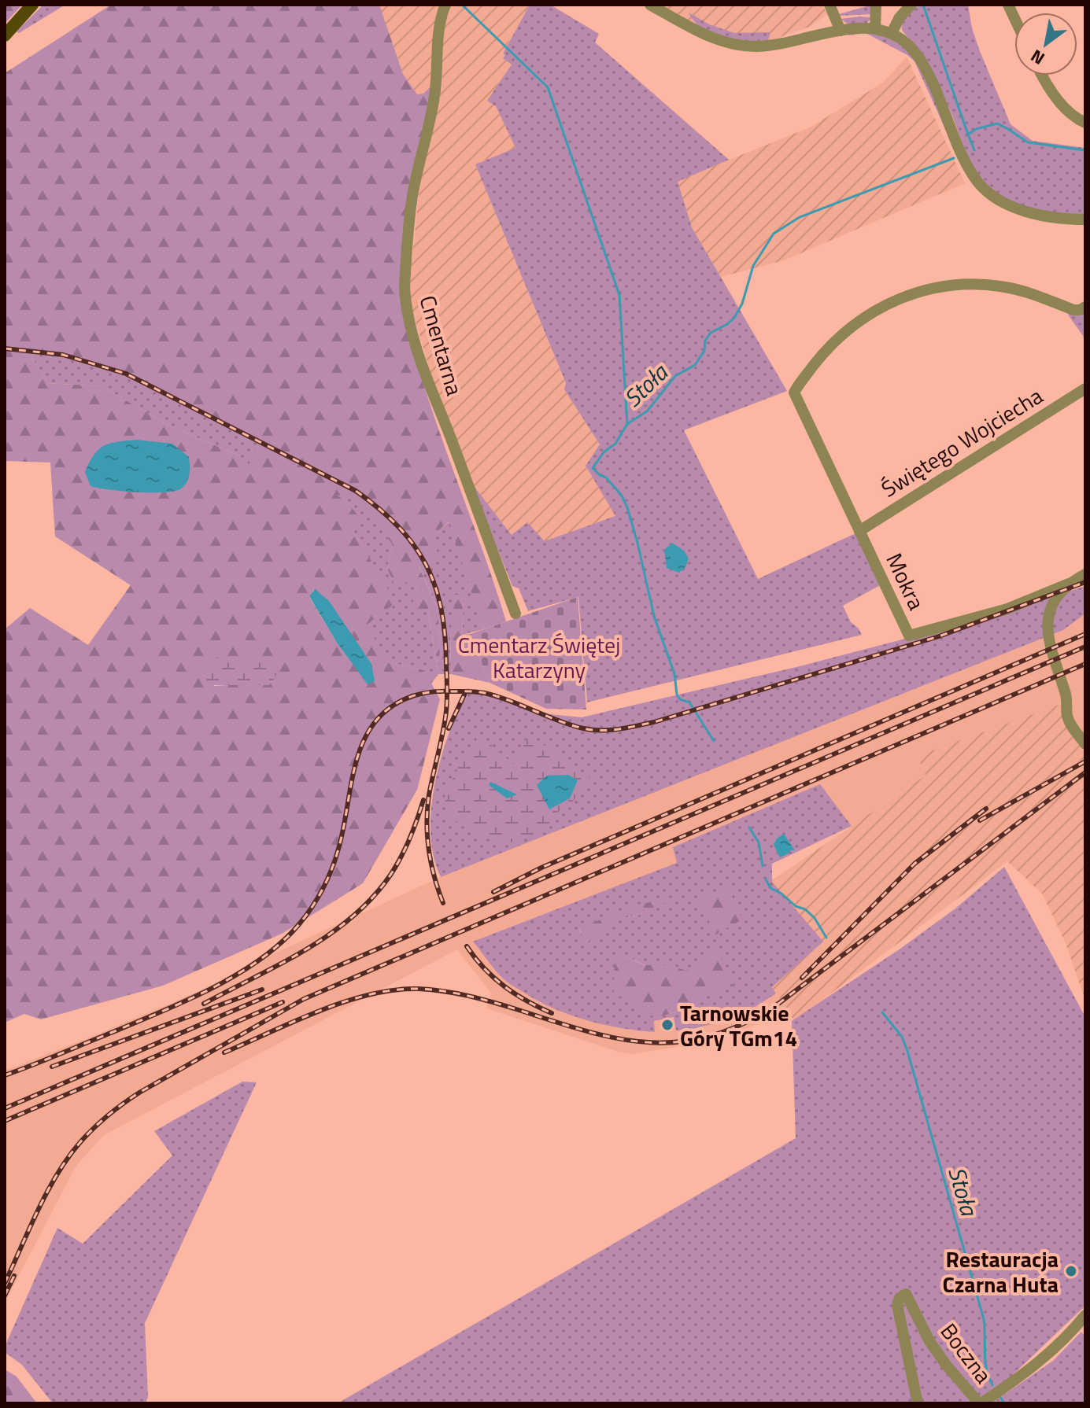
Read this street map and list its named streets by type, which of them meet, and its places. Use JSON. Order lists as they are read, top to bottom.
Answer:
{
  "streets": {
    "street": [
      "Cmentarna",
      "Świętego Wojciecha",
      "Mokra",
      "Boczna"
    ]
  },
  "crossings": [
    ["Świętego Wojciecha", "Mokra"]
  ],
  "water": ["Stoła"],
  "parks": ["Cmentarz Świętej Katarzyny"],
  "places": ["Tarnowskie Góry TGm14", "Restauracja Czarna Huta"],
  "north": "bottom left"
}
